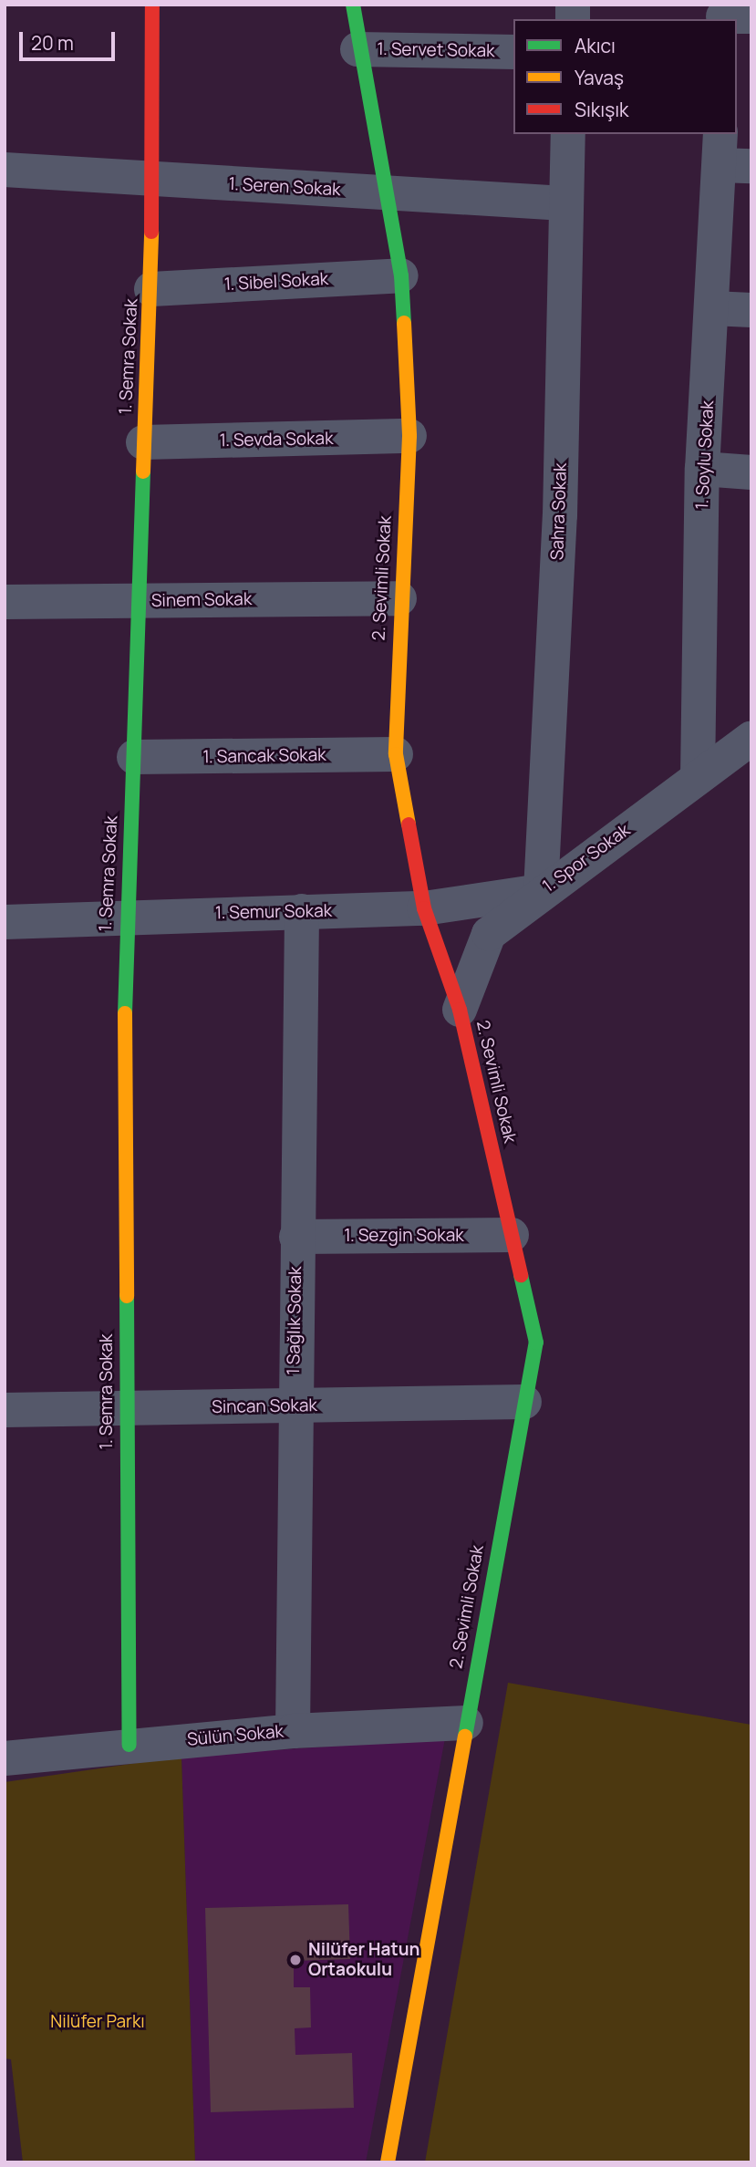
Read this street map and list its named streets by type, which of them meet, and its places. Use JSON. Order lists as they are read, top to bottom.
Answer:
{
  "streets": {
    "street": [
      "1. Servet Sokak",
      "1. Seren Sokak",
      "1. Sibel Sokak",
      "1. Semra Sokak",
      "1. Sevda Sokak",
      "1. Soylu Sokak",
      "Sahra Sokak",
      "2. Sevimli Sokak",
      "Sinem Sokak",
      "1. Sancak Sokak",
      "1. Spor Sokak",
      "1. Semur Sokak",
      "1. Sezgin Sokak",
      "1 Sağlık Sokak",
      "Sincan Sokak",
      "Sülün Sokak"
    ]
  },
  "crossings": [
    ["1. Servet Sokak", "2. Sevimli Sokak"],
    ["1. Seren Sokak", "1. Semra Sokak"],
    ["1. Seren Sokak", "Sahra Sokak"],
    ["1. Seren Sokak", "2. Sevimli Sokak"],
    ["1. Sibel Sokak", "1. Semra Sokak"],
    ["1. Sibel Sokak", "2. Sevimli Sokak"],
    ["1. Semra Sokak", "1. Sevda Sokak"],
    ["1. Semra Sokak", "Sinem Sokak"],
    ["1. Semra Sokak", "1. Sancak Sokak"],
    ["1. Semra Sokak", "1. Semur Sokak"],
    ["1. Semra Sokak", "Sincan Sokak"],
    ["1. Semra Sokak", "Sülün Sokak"],
    ["1. Sevda Sokak", "2. Sevimli Sokak"],
    ["1. Soylu Sokak", "1. Spor Sokak"],
    ["Sahra Sokak", "1. Spor Sokak"],
    ["Sahra Sokak", "1. Semur Sokak"],
    ["2. Sevimli Sokak", "Sinem Sokak"],
    ["2. Sevimli Sokak", "1. Sancak Sokak"],
    ["2. Sevimli Sokak", "1. Spor Sokak"],
    ["2. Sevimli Sokak", "1. Semur Sokak"],
    ["2. Sevimli Sokak", "1. Sezgin Sokak"],
    ["2. Sevimli Sokak", "Sincan Sokak"],
    ["2. Sevimli Sokak", "Sülün Sokak"],
    ["1. Spor Sokak", "1. Semur Sokak"],
    ["1. Semur Sokak", "1 Sağlık Sokak"],
    ["1. Sezgin Sokak", "1 Sağlık Sokak"],
    ["1 Sağlık Sokak", "Sincan Sokak"],
    ["1 Sağlık Sokak", "Sülün Sokak"]
  ],
  "parks": ["Nilüfer Parkı"],
  "places": ["Nilüfer Hatun Ortaokulu"],
  "legend": ["Akıcı", "Yavaş", "Sıkışık"],
  "scale_bar": "20 m"
}
